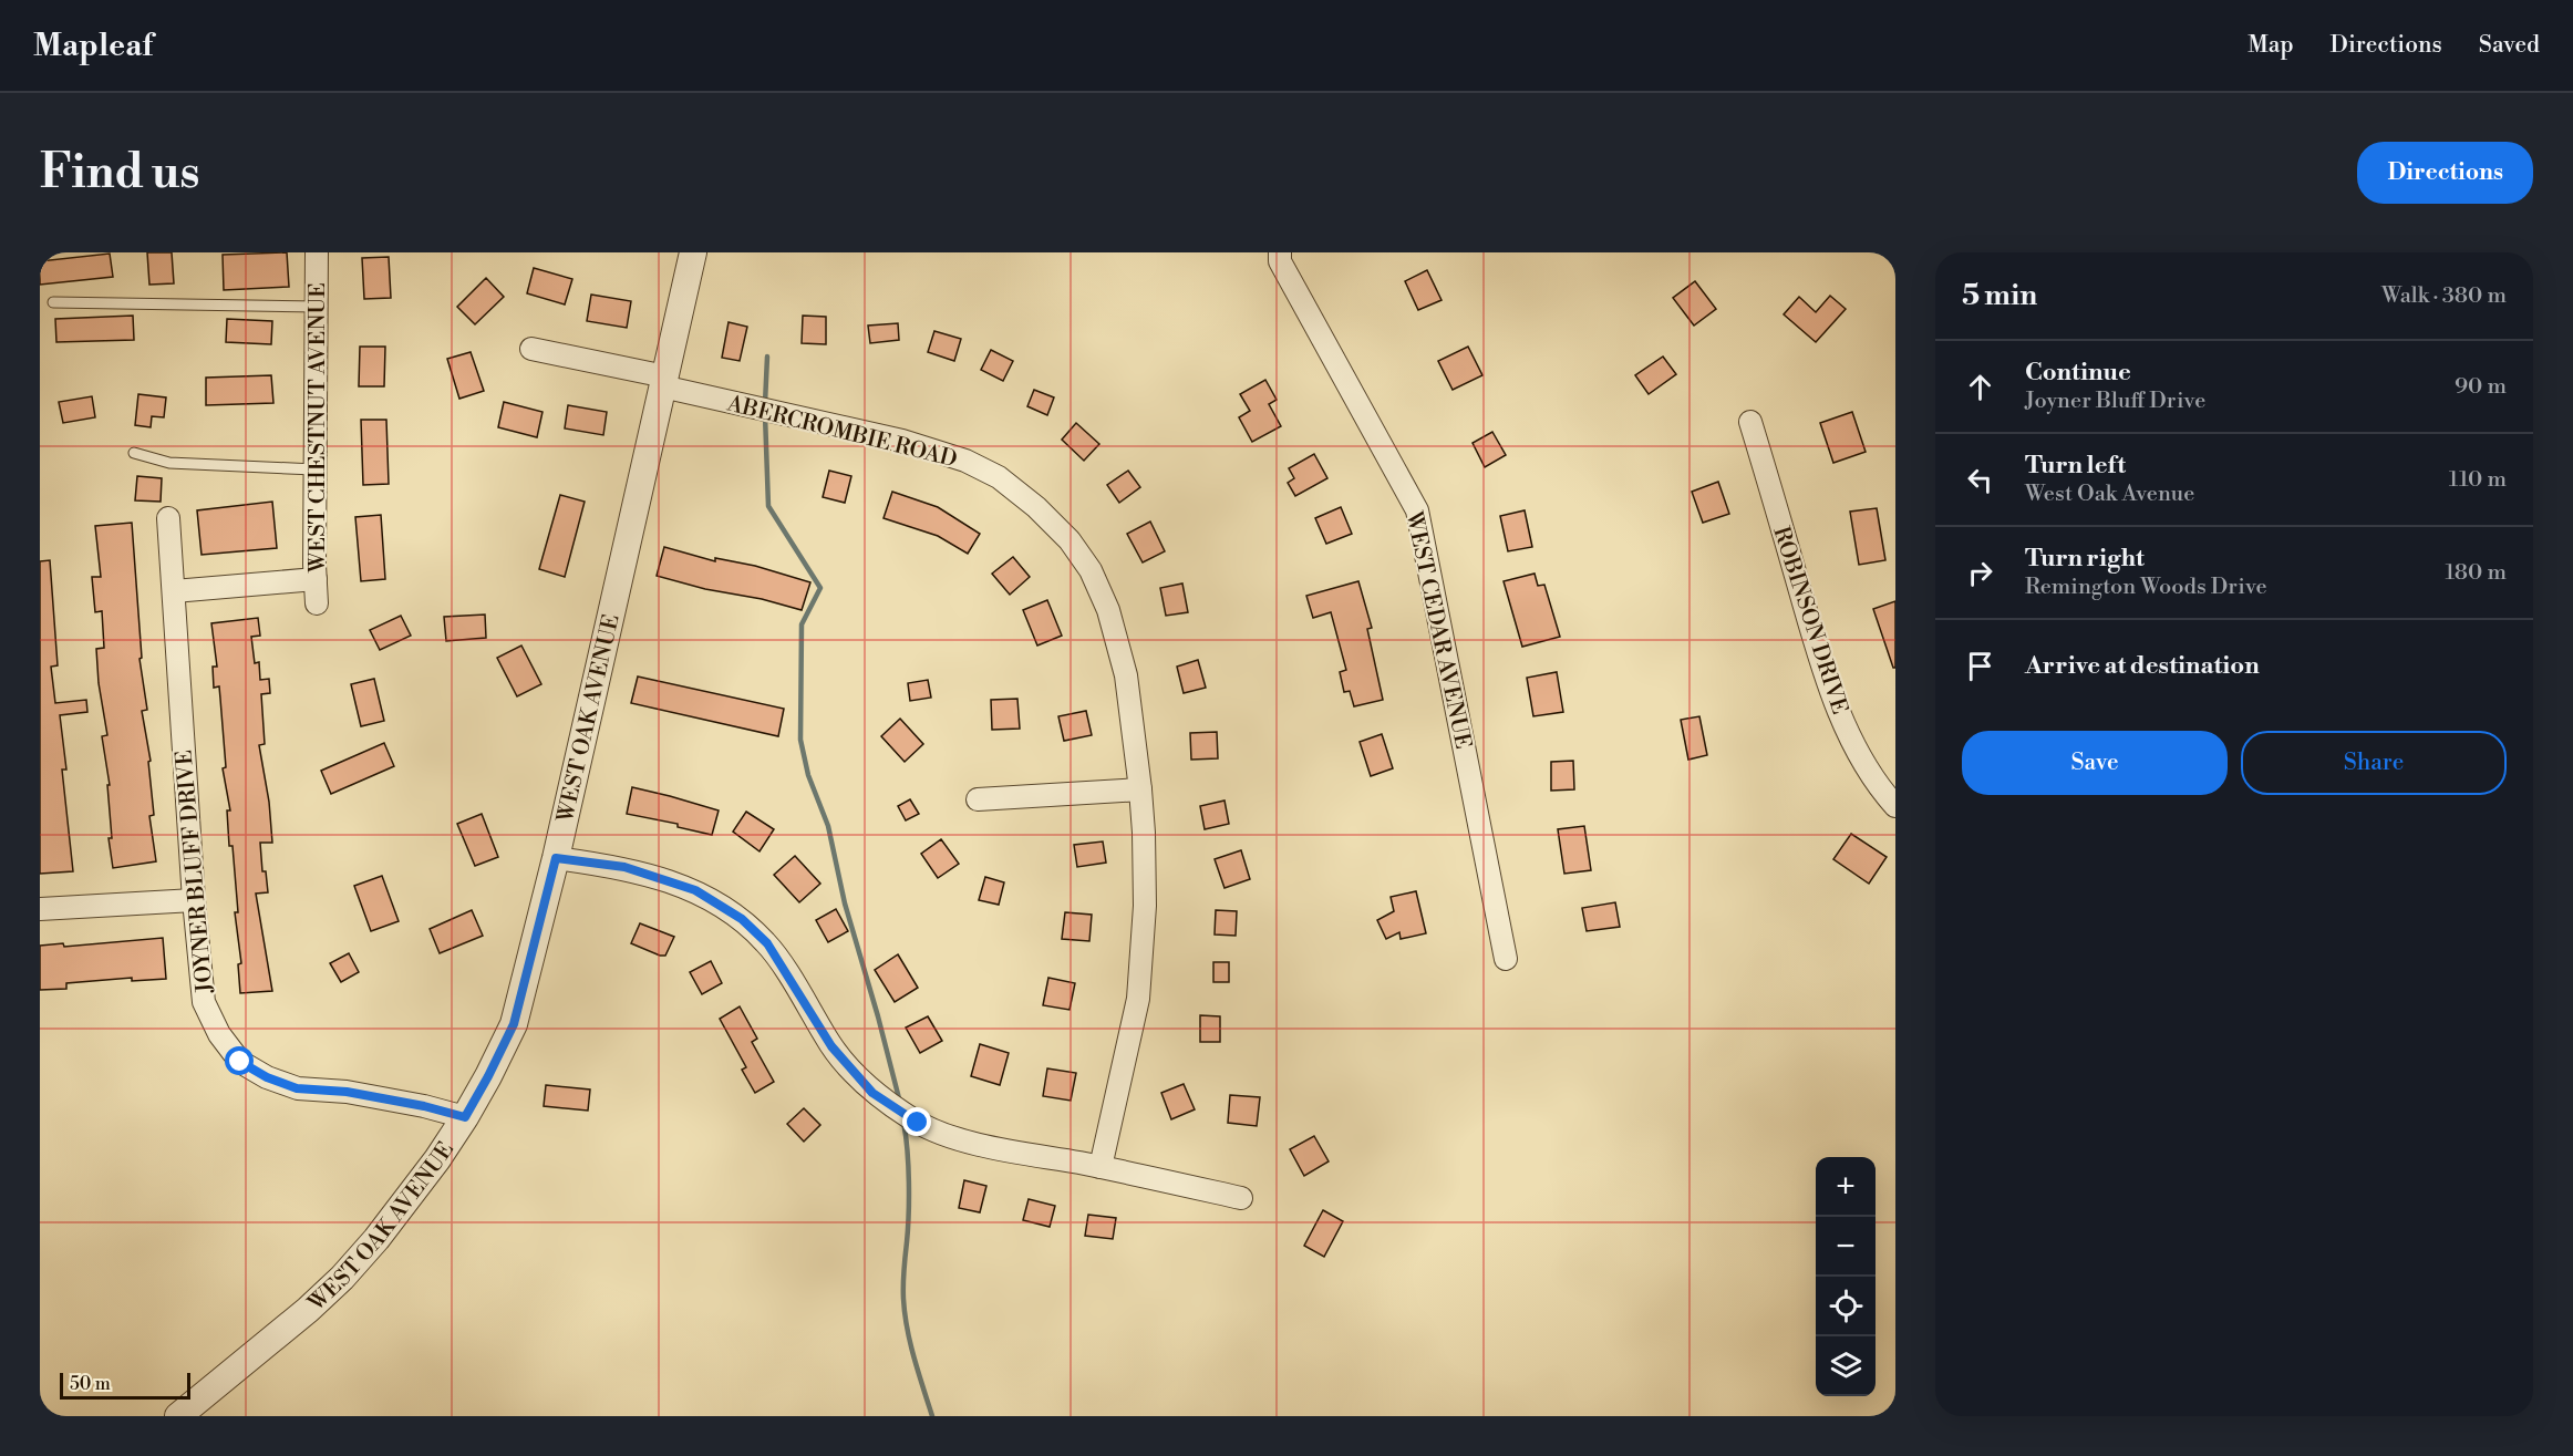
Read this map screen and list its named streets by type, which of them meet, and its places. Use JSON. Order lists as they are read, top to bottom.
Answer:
{
  "streets": {
    "street": [
      "WEST CHESTNUT AVENUE",
      "ABERCROMBIE ROAD",
      "ROBINSON DRIVE",
      "WEST CEDAR AVENUE",
      "WEST OAK AVENUE",
      "JOYNER BLUFF DRIVE"
    ]
  },
  "crossings": [
    ["ABERCROMBIE ROAD", "WEST OAK AVENUE"],
    ["WEST OAK AVENUE", "JOYNER BLUFF DRIVE"]
  ],
  "scale_bar": "50 m",
  "page": {
    "header": "Mapleaf",
    "nav": ["Map", "Directions", "Saved"],
    "buttons": [
      "Directions",
      ["Save", "Share"]
    ],
    "title": "Find us",
    "heading": ["5 min", "Walk · 380 m"],
    "list": [
      ["Continue", "Joyner Bluff Drive", "90 m"],
      ["Turn left", "West Oak Avenue", "110 m"],
      ["Turn right", "Remington Woods Drive", "180 m"],
      "Arrive at destination"
    ],
    "map_buttons": ["+", "−"],
    "scale": "50 m"
  }
}
